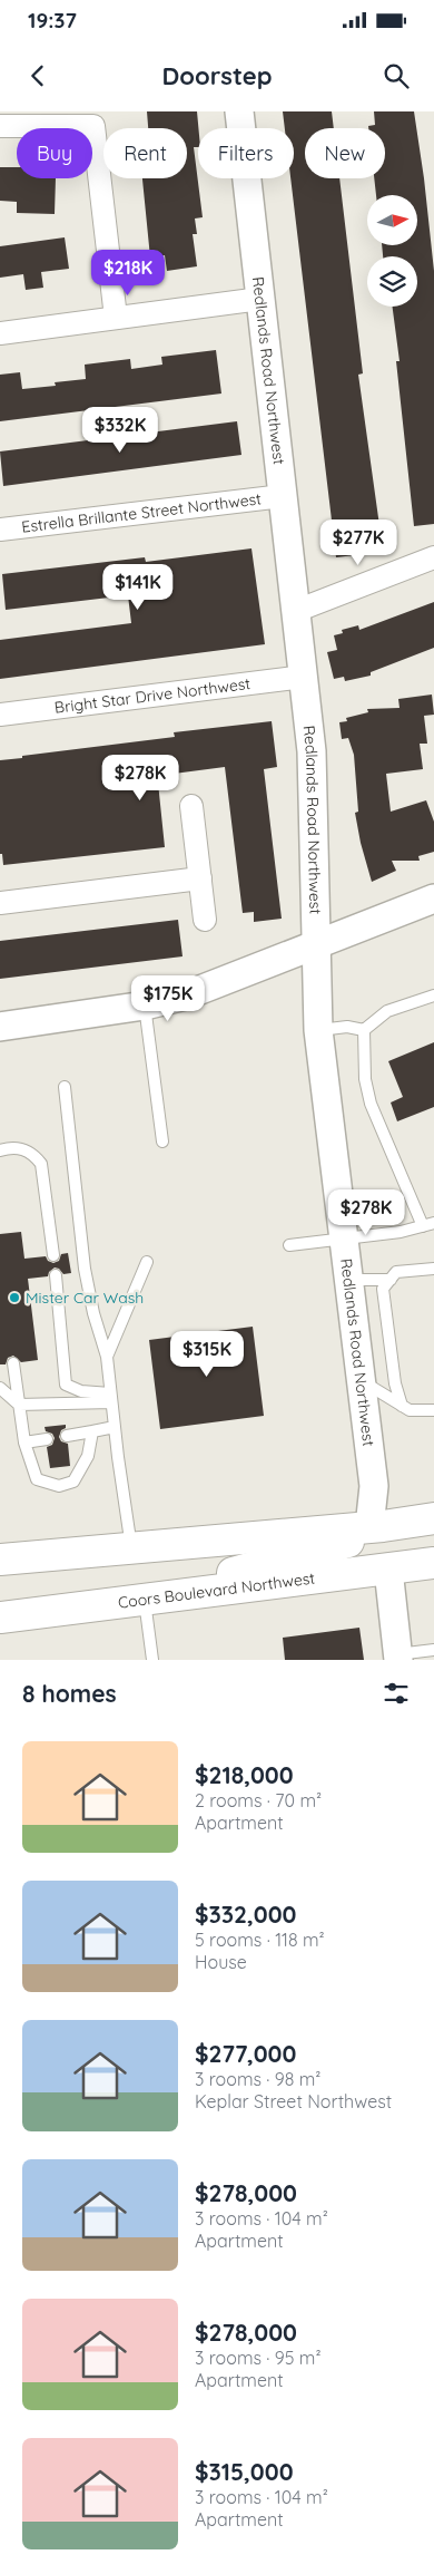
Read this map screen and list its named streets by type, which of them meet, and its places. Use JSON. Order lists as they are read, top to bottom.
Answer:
{
  "streets": {
    "main road": ["Coors Boulevard Northwest"],
    "street": ["Redlands Road Northwest", "Estrella Brillante Street Northwest", "Bright Star Drive Northwest"]
  },
  "crossings": [
    ["Redlands Road Northwest", "Estrella Brillante Street Northwest"],
    ["Redlands Road Northwest", "Bright Star Drive Northwest"]
  ],
  "places": ["Mister Car Wash"],
  "north": "right",
  "page": {
    "status": "19:37",
    "header": "Doorstep",
    "chip": [
      "Buy",
      "Rent",
      "Filters",
      "New"
    ],
    "price": [
      "$218K",
      "$332K",
      "$277K",
      "$141K",
      "$278K",
      "$175K",
      "$278K",
      "$315K"
    ],
    "heading": "8 homes",
    "list": [
      {
        "name": "$218,000",
        "note": "2 rooms · 70 m² · Apartment"
      },
      {
        "name": "$332,000",
        "note": "5 rooms · 118 m² · House"
      },
      {
        "name": "$277,000",
        "note": "3 rooms · 98 m² · Keplar Street Northwest"
      },
      {
        "name": "$278,000",
        "note": "3 rooms · 104 m² · Apartment"
      },
      {
        "name": "$278,000",
        "note": "3 rooms · 95 m² · Apartment"
      },
      {
        "name": "$315,000",
        "note": "3 rooms · 104 m² · Apartment"
      }
    ]
  }
}
